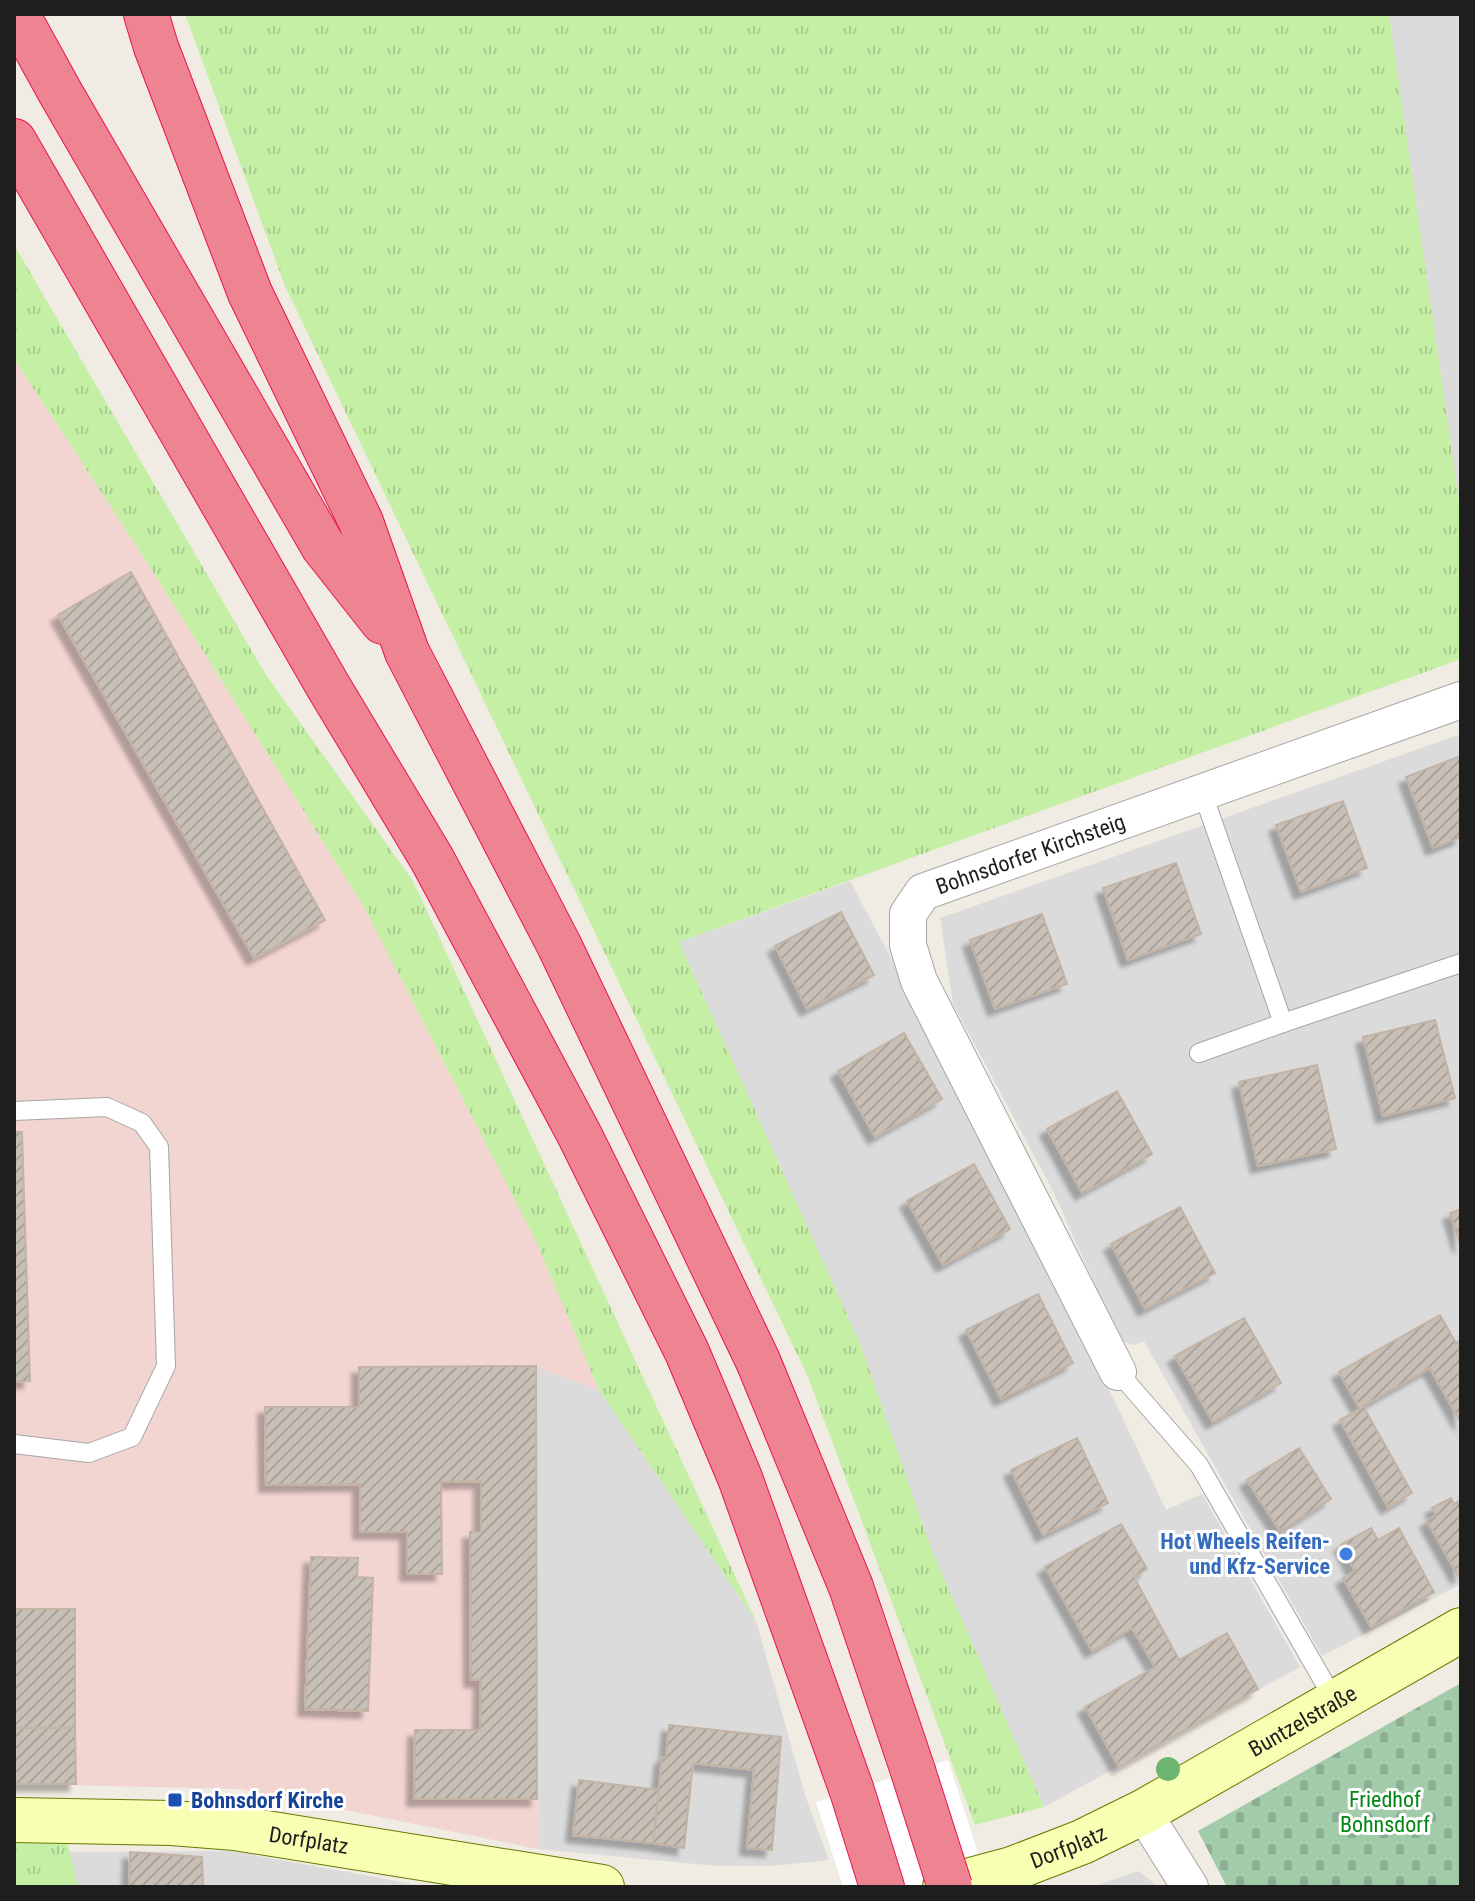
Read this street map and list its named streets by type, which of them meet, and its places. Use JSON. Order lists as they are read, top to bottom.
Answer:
{
  "streets": {
    "street": ["Bohnsdorfer Kirchsteig", "Buntzelstraße", "Dorfplatz"]
  },
  "crossings": [
    ["Buntzelstraße", "Dorfplatz"]
  ],
  "parks": ["Friedhof Bohnsdorf"],
  "places": {
    "other": ["Hot Wheels Reifen- und Kfz-Service"],
    "transit": ["Bohnsdorf Kirche"]
  }
}
